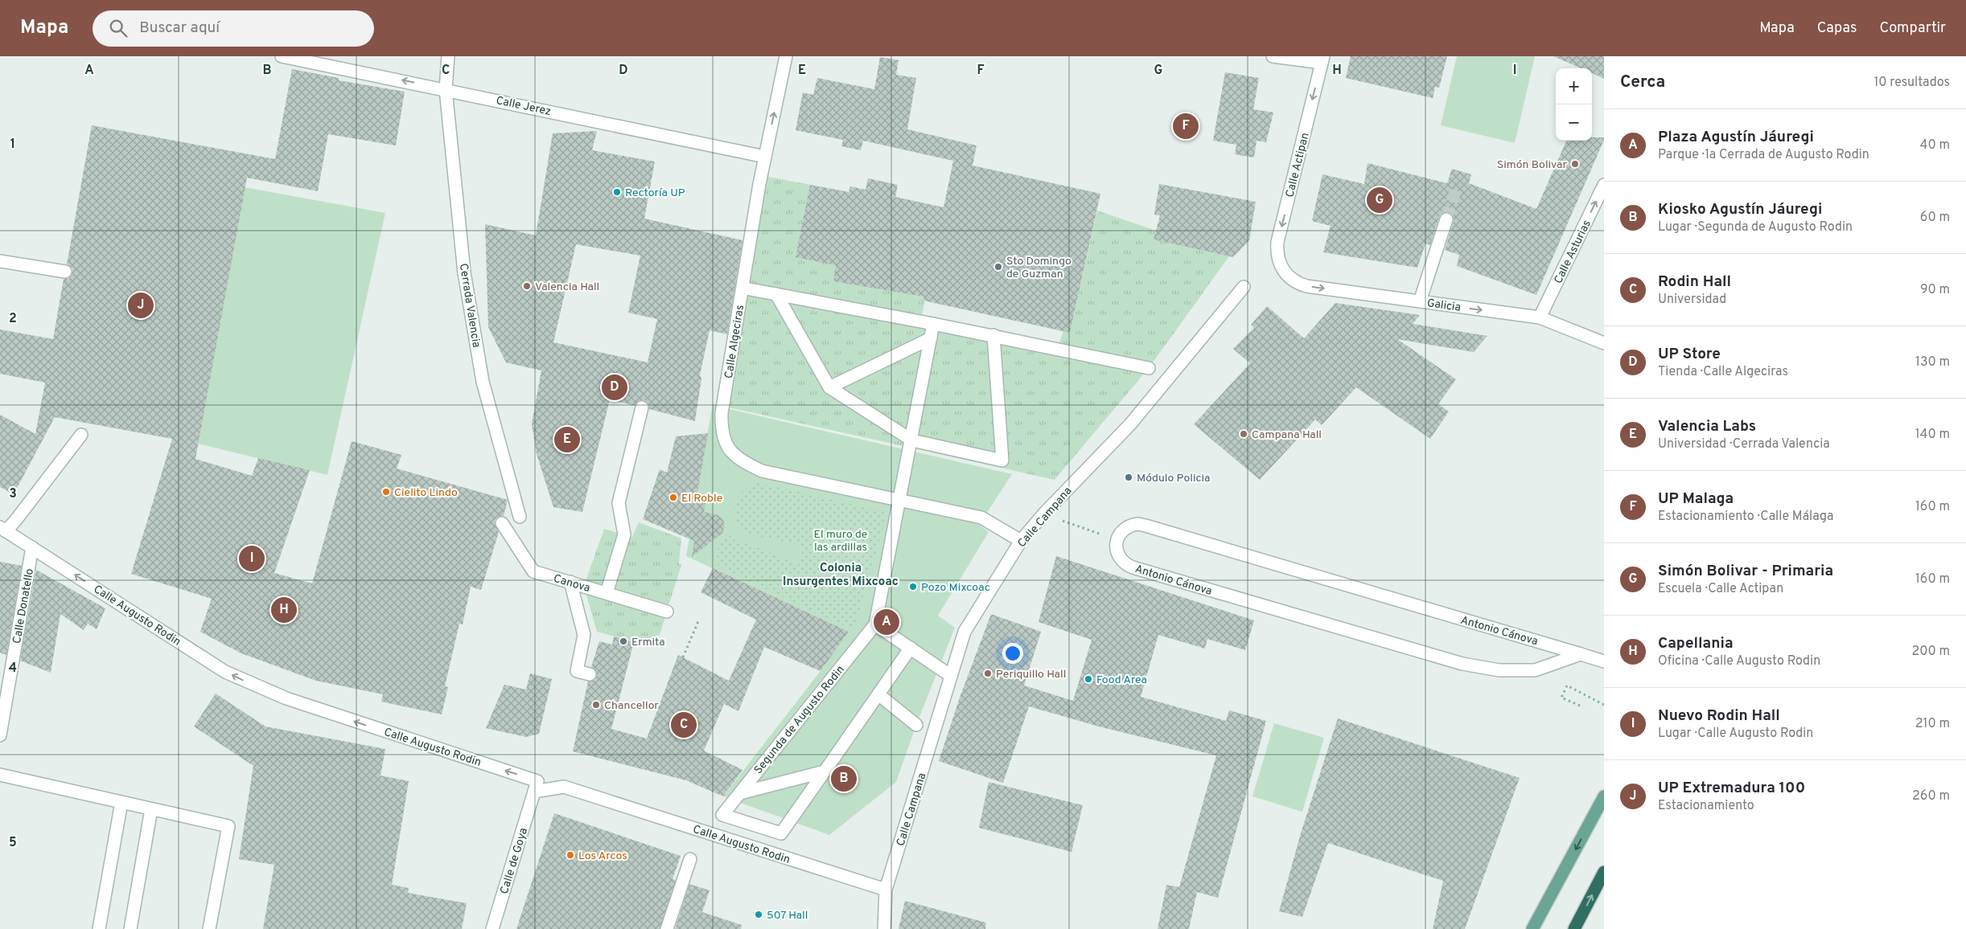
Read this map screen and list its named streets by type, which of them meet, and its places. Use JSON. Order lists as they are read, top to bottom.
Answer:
{
  "streets": {
    "street": [
      "Calle Jerez",
      "Calle Actipan",
      "Calle Asturias",
      "Galicia",
      "Cerrada Valencia",
      "Calle Algeciras",
      "Calle Campana",
      "Antonio Cánova",
      "Canova",
      "Calle Donatello",
      "Calle Augusto Rodin",
      "Segunda de Augusto Rodin",
      "Calle de Goya"
    ]
  },
  "crossings": [
    ["Calle Jerez", "Cerrada Valencia"],
    ["Calle Jerez", "Calle Algeciras"],
    ["Calle Actipan", "Galicia"],
    ["Calle Asturias", "Galicia"],
    ["Calle Algeciras", "Calle Campana"],
    ["Calle Campana", "Calle Augusto Rodin"],
    ["Calle Donatello", "Calle Augusto Rodin"],
    ["Calle Augusto Rodin", "Calle de Goya"]
  ],
  "one_way": [
    "Calle Actipan",
    "Calle Asturias",
    "Galicia",
    "Calle Augusto Rodin"
  ],
  "districts": ["Colonia Insurgentes Mixcoac"],
  "parks": ["El muro de las ardillas"],
  "places": [
    "Simón Bolivar",
    "Rectoría UP",
    "Sto Domingo de Guzman",
    "Valencia Hall",
    "Campana Hall",
    "Módulo Policia",
    "Cielito Lindo",
    "El Roble",
    "Pozo Mixcoac",
    "Ermita",
    "Periquillo Hall",
    "Food Area",
    "Chancellor",
    "Los Arcos",
    "507 Hall"
  ],
  "page": {
    "header": "Mapa",
    "search": "Buscar aquí",
    "nav": ["Mapa", "Capas", "Compartir"],
    "heading": ["Cerca", "10 resultados"],
    "map_buttons": ["+", "−"],
    "list": [
      {
        "mark": "A",
        "name": "Plaza Agustín Jáuregi",
        "note": "Parque · 1a Cerrada de Augusto Rodin",
        "value": "40 m"
      },
      {
        "mark": "B",
        "name": "Kiosko Agustín Jáuregi",
        "note": "Lugar · Segunda de Augusto Rodin",
        "value": "60 m"
      },
      {
        "mark": "C",
        "name": "Rodin Hall",
        "note": "Universidad",
        "value": "90 m"
      },
      {
        "mark": "D",
        "name": "UP Store",
        "note": "Tienda · Calle Algeciras",
        "value": "130 m"
      },
      {
        "mark": "E",
        "name": "Valencia Labs",
        "note": "Universidad · Cerrada Valencia",
        "value": "140 m"
      },
      {
        "mark": "F",
        "name": "UP Malaga",
        "note": "Estacionamiento · Calle Málaga",
        "value": "160 m"
      },
      {
        "mark": "G",
        "name": "Simón Bolivar - Primaria",
        "note": "Escuela · Calle Actipan",
        "value": "160 m"
      },
      {
        "mark": "H",
        "name": "Capellania",
        "note": "Oficina · Calle Augusto Rodin",
        "value": "200 m"
      },
      {
        "mark": "I",
        "name": "Nuevo Rodin Hall",
        "note": "Lugar · Calle Augusto Rodin",
        "value": "210 m"
      },
      {
        "mark": "J",
        "name": "UP Extremadura 100",
        "note": "Estacionamiento",
        "value": "260 m"
      }
    ],
    "pins": [
      "F",
      "G",
      "J",
      "D",
      "E",
      "I",
      "H",
      "A",
      "C",
      "B"
    ]
  },
  "grid": {
    "columns": [
      "A",
      "B",
      "C",
      "D",
      "E",
      "F",
      "G",
      "H",
      "I"
    ],
    "rows": [
      "1",
      "2",
      "3",
      "4",
      "5"
    ]
  }
}
